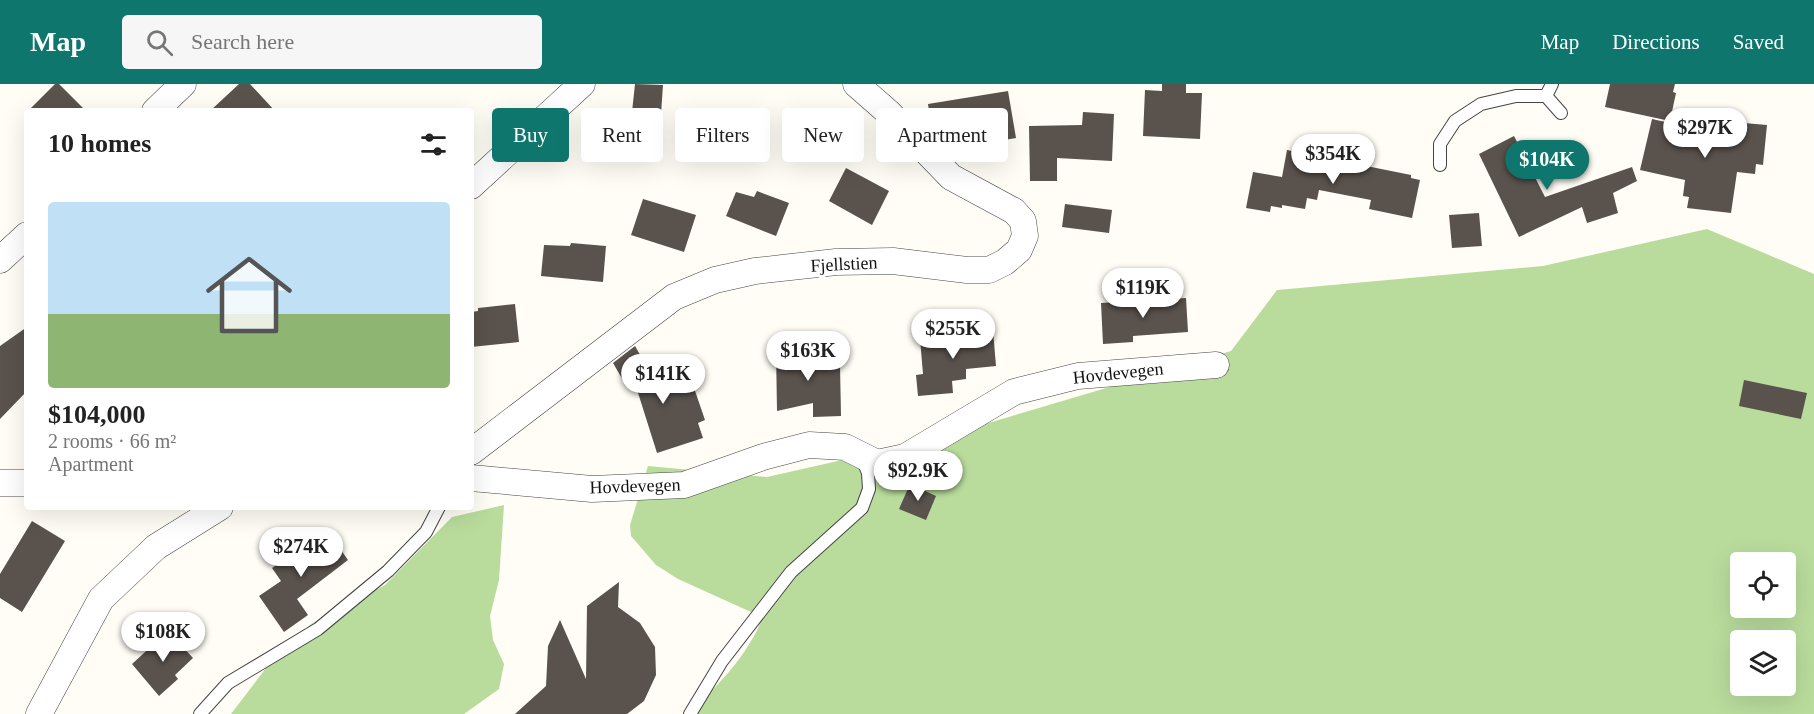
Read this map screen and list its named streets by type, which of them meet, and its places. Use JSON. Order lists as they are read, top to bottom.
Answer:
{
  "streets": {
    "street": ["Fjellstien", "Hovdevegen"]
  },
  "page": {
    "header": "Map",
    "search": "Search here",
    "nav": ["Map", "Directions", "Saved"],
    "price": [
      "$297K",
      "$354K",
      "$104K",
      "$119K",
      "$255K",
      "$163K",
      "$141K",
      "$92.9K",
      "$274K",
      "$108K"
    ],
    "chip": [
      "Buy",
      "Rent",
      "Filters",
      "New",
      "Apartment"
    ],
    "heading": "10 homes",
    "list": [
      {
        "name": "$104,000",
        "note": "2 rooms · 66 m² · Apartment"
      }
    ]
  }
}
